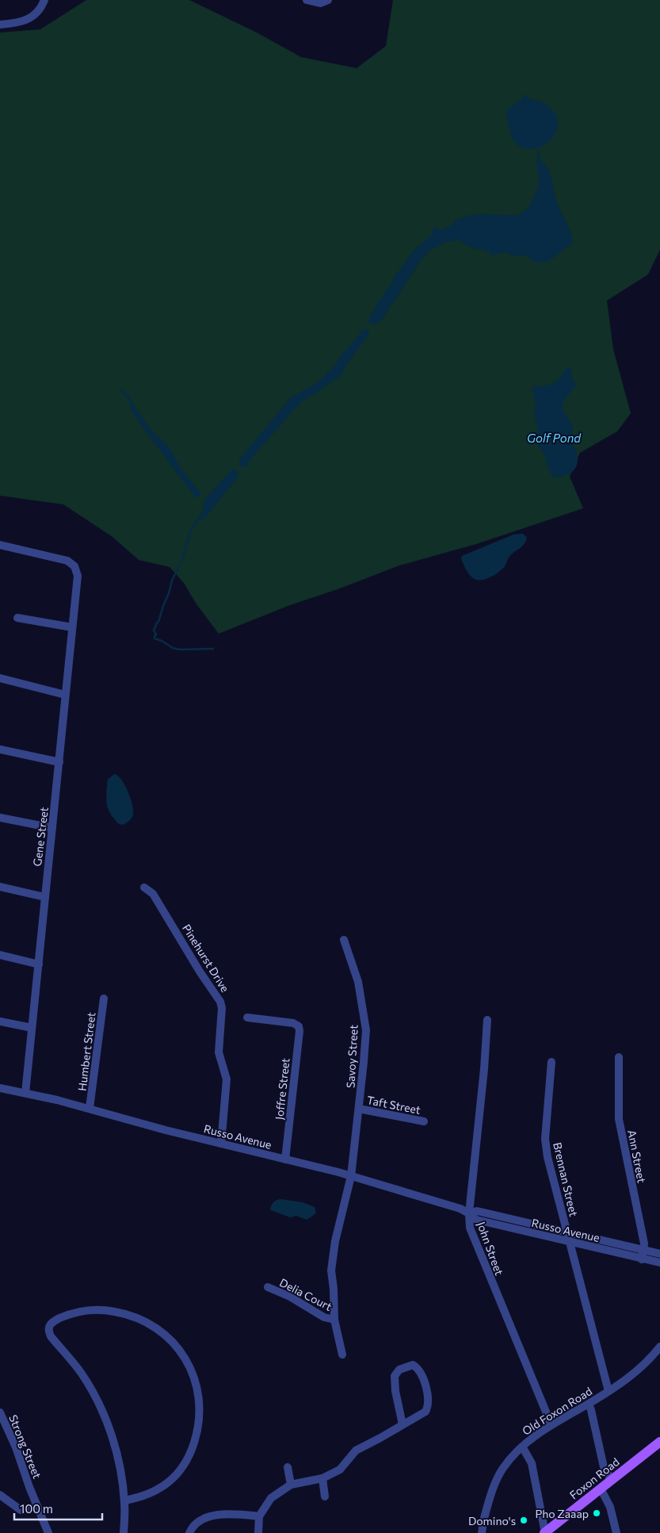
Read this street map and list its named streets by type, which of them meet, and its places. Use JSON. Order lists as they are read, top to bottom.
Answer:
{
  "streets": {
    "main road": ["Foxon Road"],
    "street": [
      "Gene Street",
      "Pinehurst Drive",
      "Humbert Street",
      "Savoy Street",
      "Joffre Street",
      "Taft Street",
      "Russo Avenue",
      "Ann Street",
      "Brennan Street",
      "John Street",
      "Delia Court",
      "Old Foxon Road",
      "Strong Street"
    ]
  },
  "crossings": [
    ["Gene Street", "Russo Avenue"],
    ["Pinehurst Drive", "Russo Avenue"],
    ["Humbert Street", "Russo Avenue"],
    ["Savoy Street", "Taft Street"],
    ["Savoy Street", "Russo Avenue"],
    ["Savoy Street", "Delia Court"],
    ["Joffre Street", "Russo Avenue"],
    ["Russo Avenue", "Ann Street"],
    ["Russo Avenue", "Brennan Street"],
    ["Russo Avenue", "John Street"],
    ["Brennan Street", "Old Foxon Road"],
    ["John Street", "Old Foxon Road"]
  ],
  "water": ["Golf Pond"],
  "places": ["Pho Zaaap", "Domino's"],
  "scale_bar": "100 m"
}
